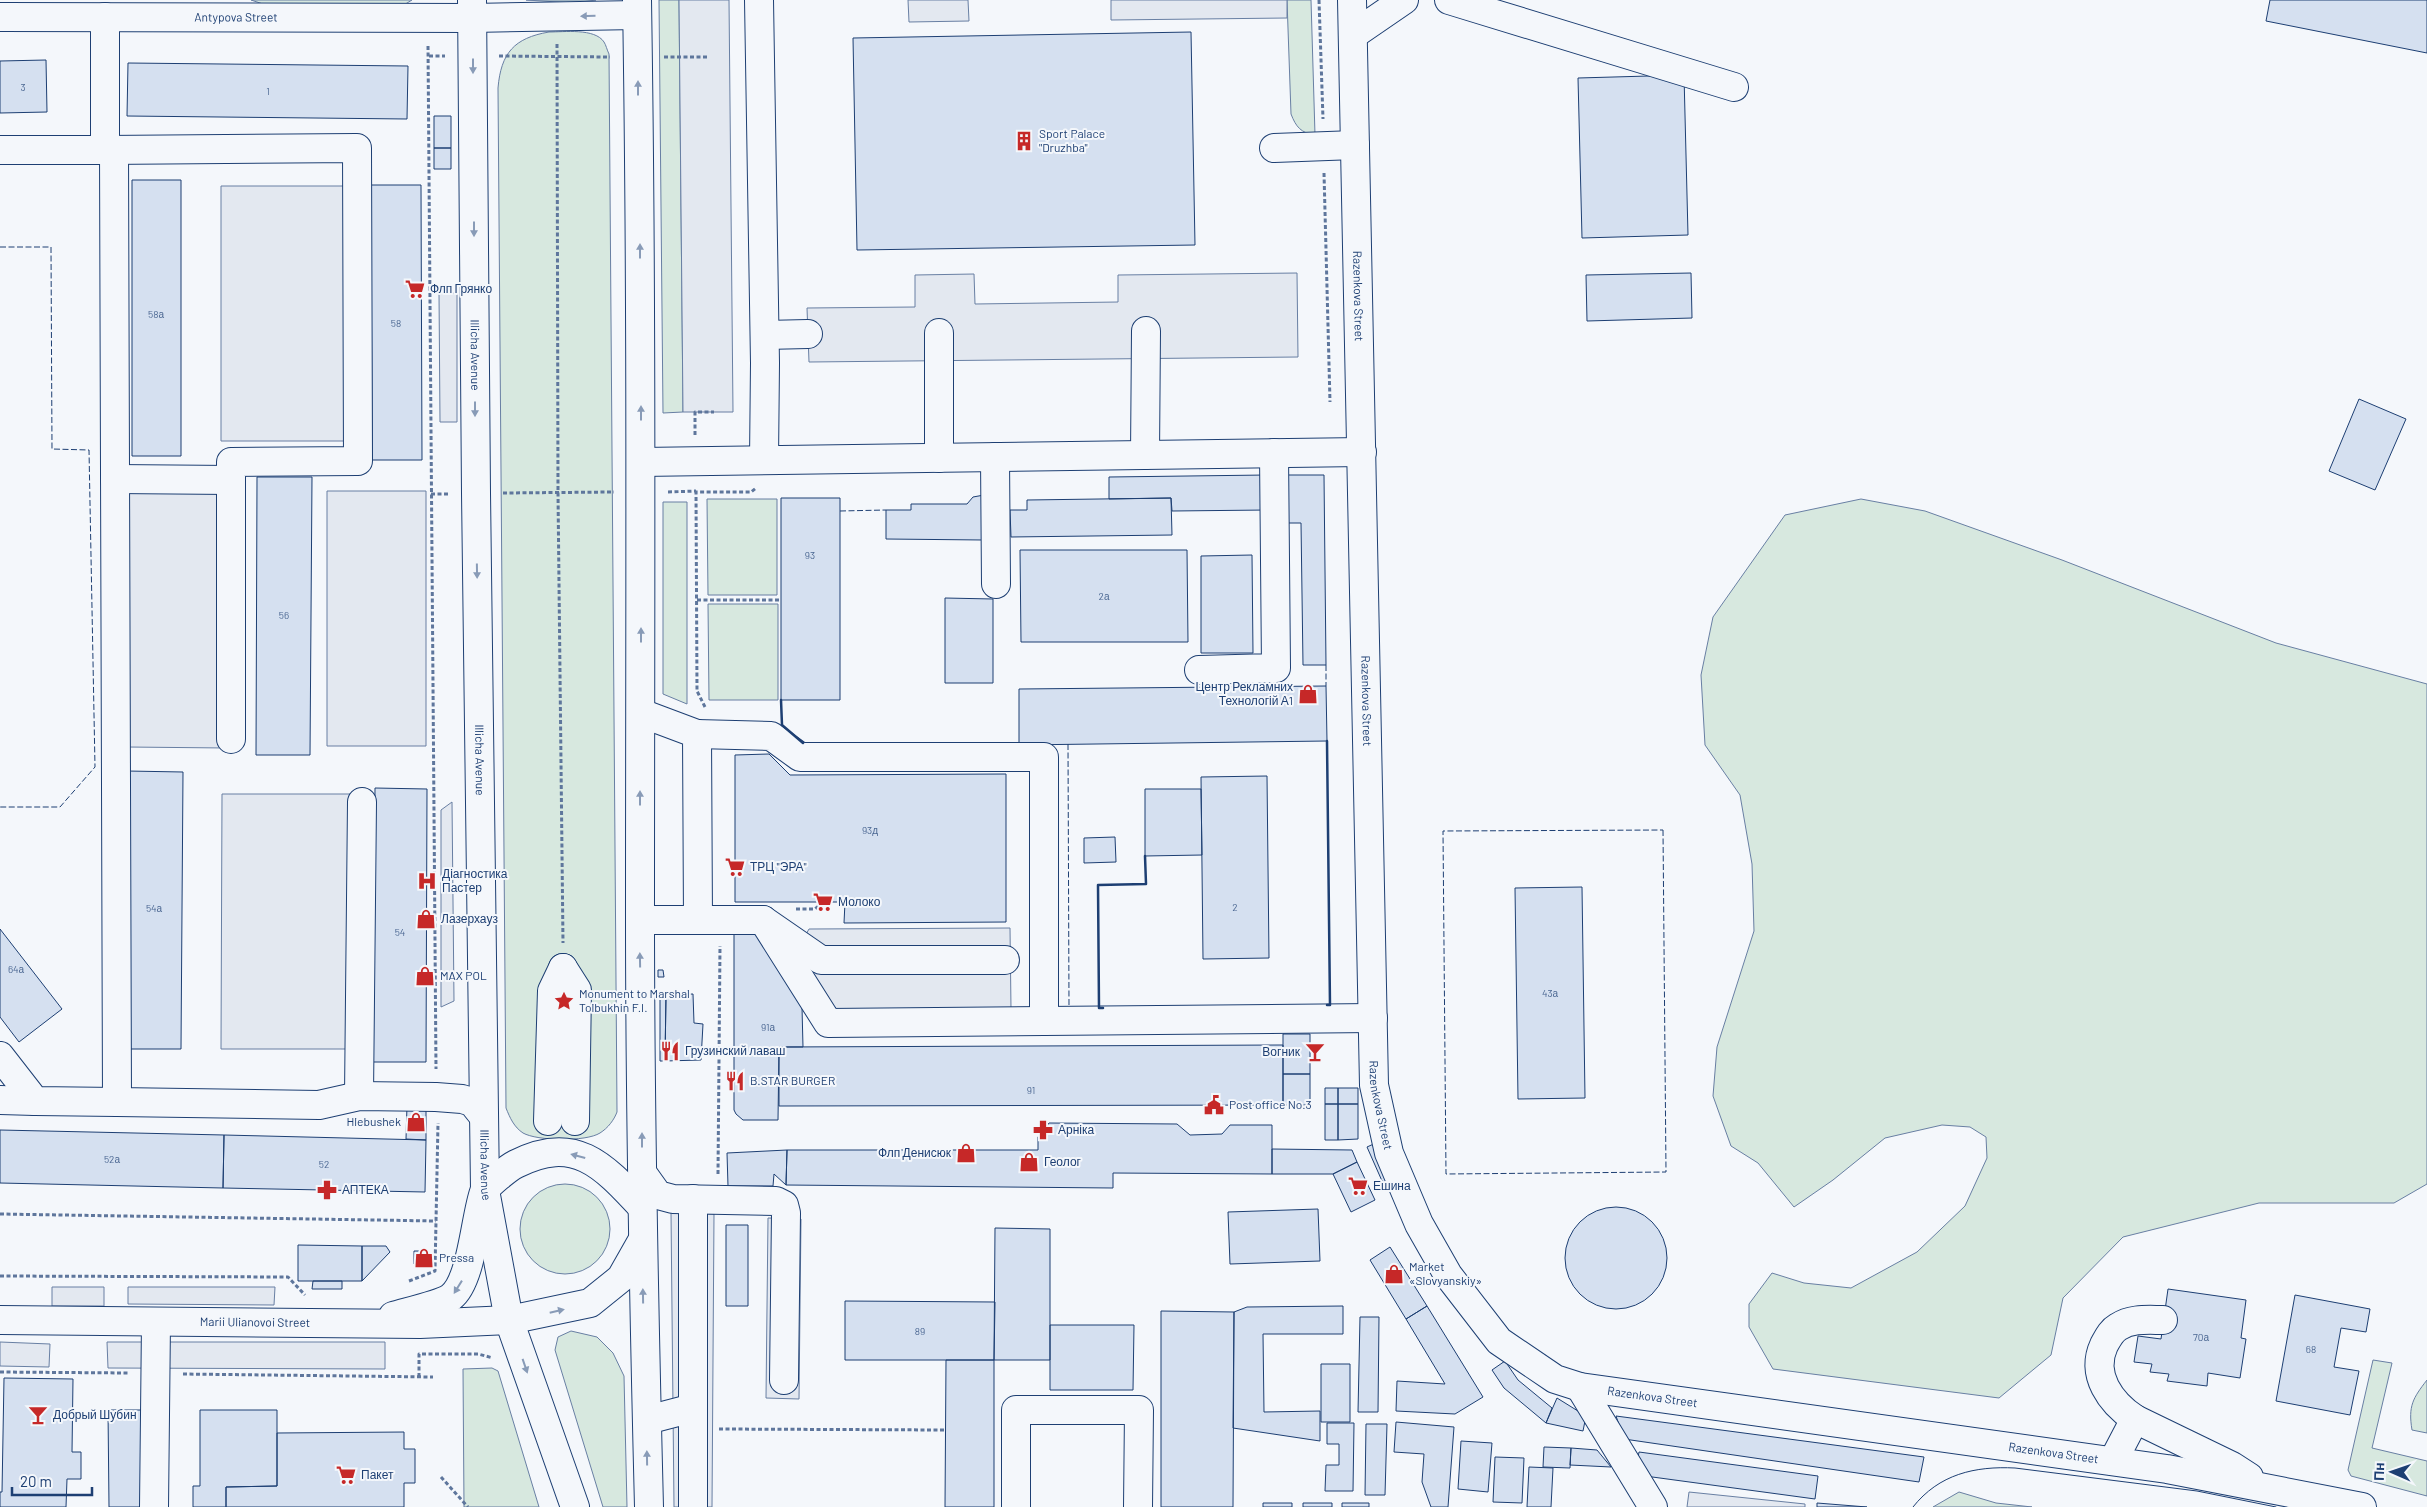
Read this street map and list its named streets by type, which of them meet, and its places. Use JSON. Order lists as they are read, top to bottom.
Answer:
{
  "streets": {
    "street": [
      "Antypova Street",
      "Razenkova Street",
      "Illicha Avenue",
      "Marii Ulianovoi Street"
    ]
  },
  "crossings": [
    ["Antypova Street", "Illicha Avenue"],
    ["Illicha Avenue", "Marii Ulianovoi Street"]
  ],
  "places": {
    "building": ["Sport Palace \"Druzhba\""],
    "supermarket": [
      "Флп Грянко",
      "ТРЦ \"ЭРА\"",
      "Молоко",
      "Ешина",
      "Пакет"
    ],
    "shop": [
      "Центр Рекламних Технологій А1",
      "Лазерхауз",
      "MAX POL",
      "Hlebushek",
      "Флп Денисюк",
      "Геолог",
      "Pressa",
      "Market «Slovyanskiy»"
    ],
    "hospital": ["Діагностика Пастер"],
    "place": ["Monument to Marshal Tolbukhin F.I."],
    "restaurant": ["Грузинский лаваш", "B.STAR BURGER"],
    "bar": ["Вогник", "Добрый Шубин"],
    "public building": ["Post office No.3"],
    "pharmacy": ["Арніка", "АПТЕКА"]
  },
  "house_numbers": [
    "3",
    "1",
    "58а",
    "58",
    "93",
    "2а",
    "56",
    "93д",
    "2",
    "54а",
    "54",
    "64а",
    "43а",
    "91а",
    "91",
    "52а",
    "52",
    "89",
    "70а",
    "68"
  ],
  "scale_bar": "20 m",
  "north": "left"
}
